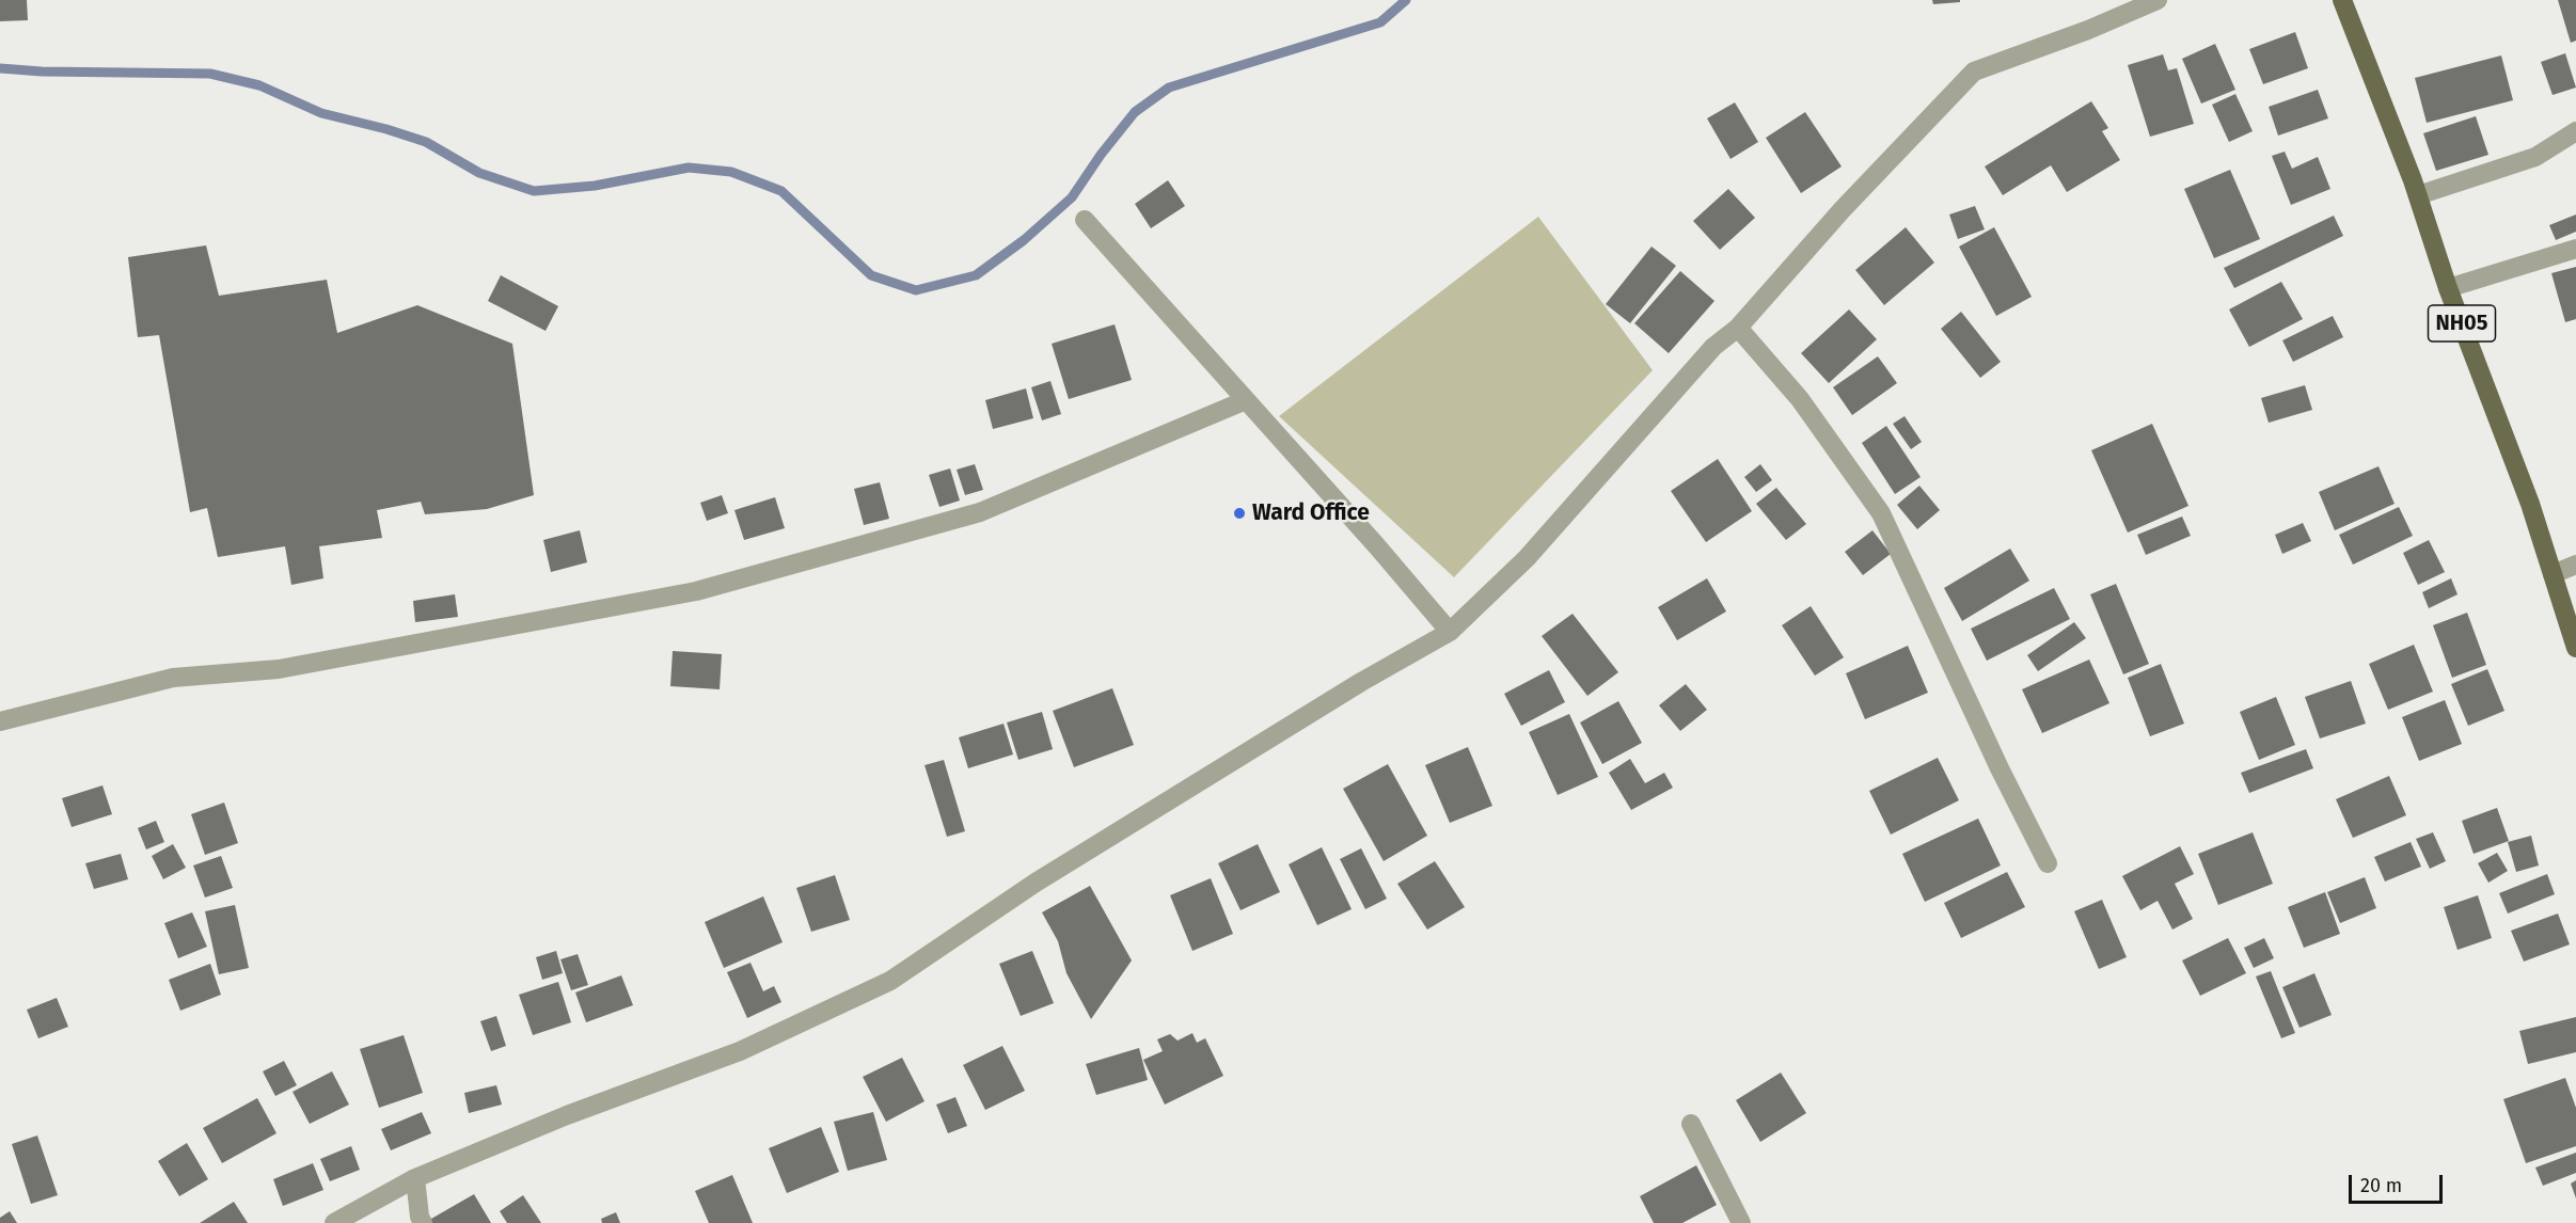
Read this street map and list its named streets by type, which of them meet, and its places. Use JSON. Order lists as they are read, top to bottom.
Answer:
{
  "streets": {
    "main road": ["NH05"]
  },
  "places": ["Ward Office"],
  "scale_bar": "20 m"
}
